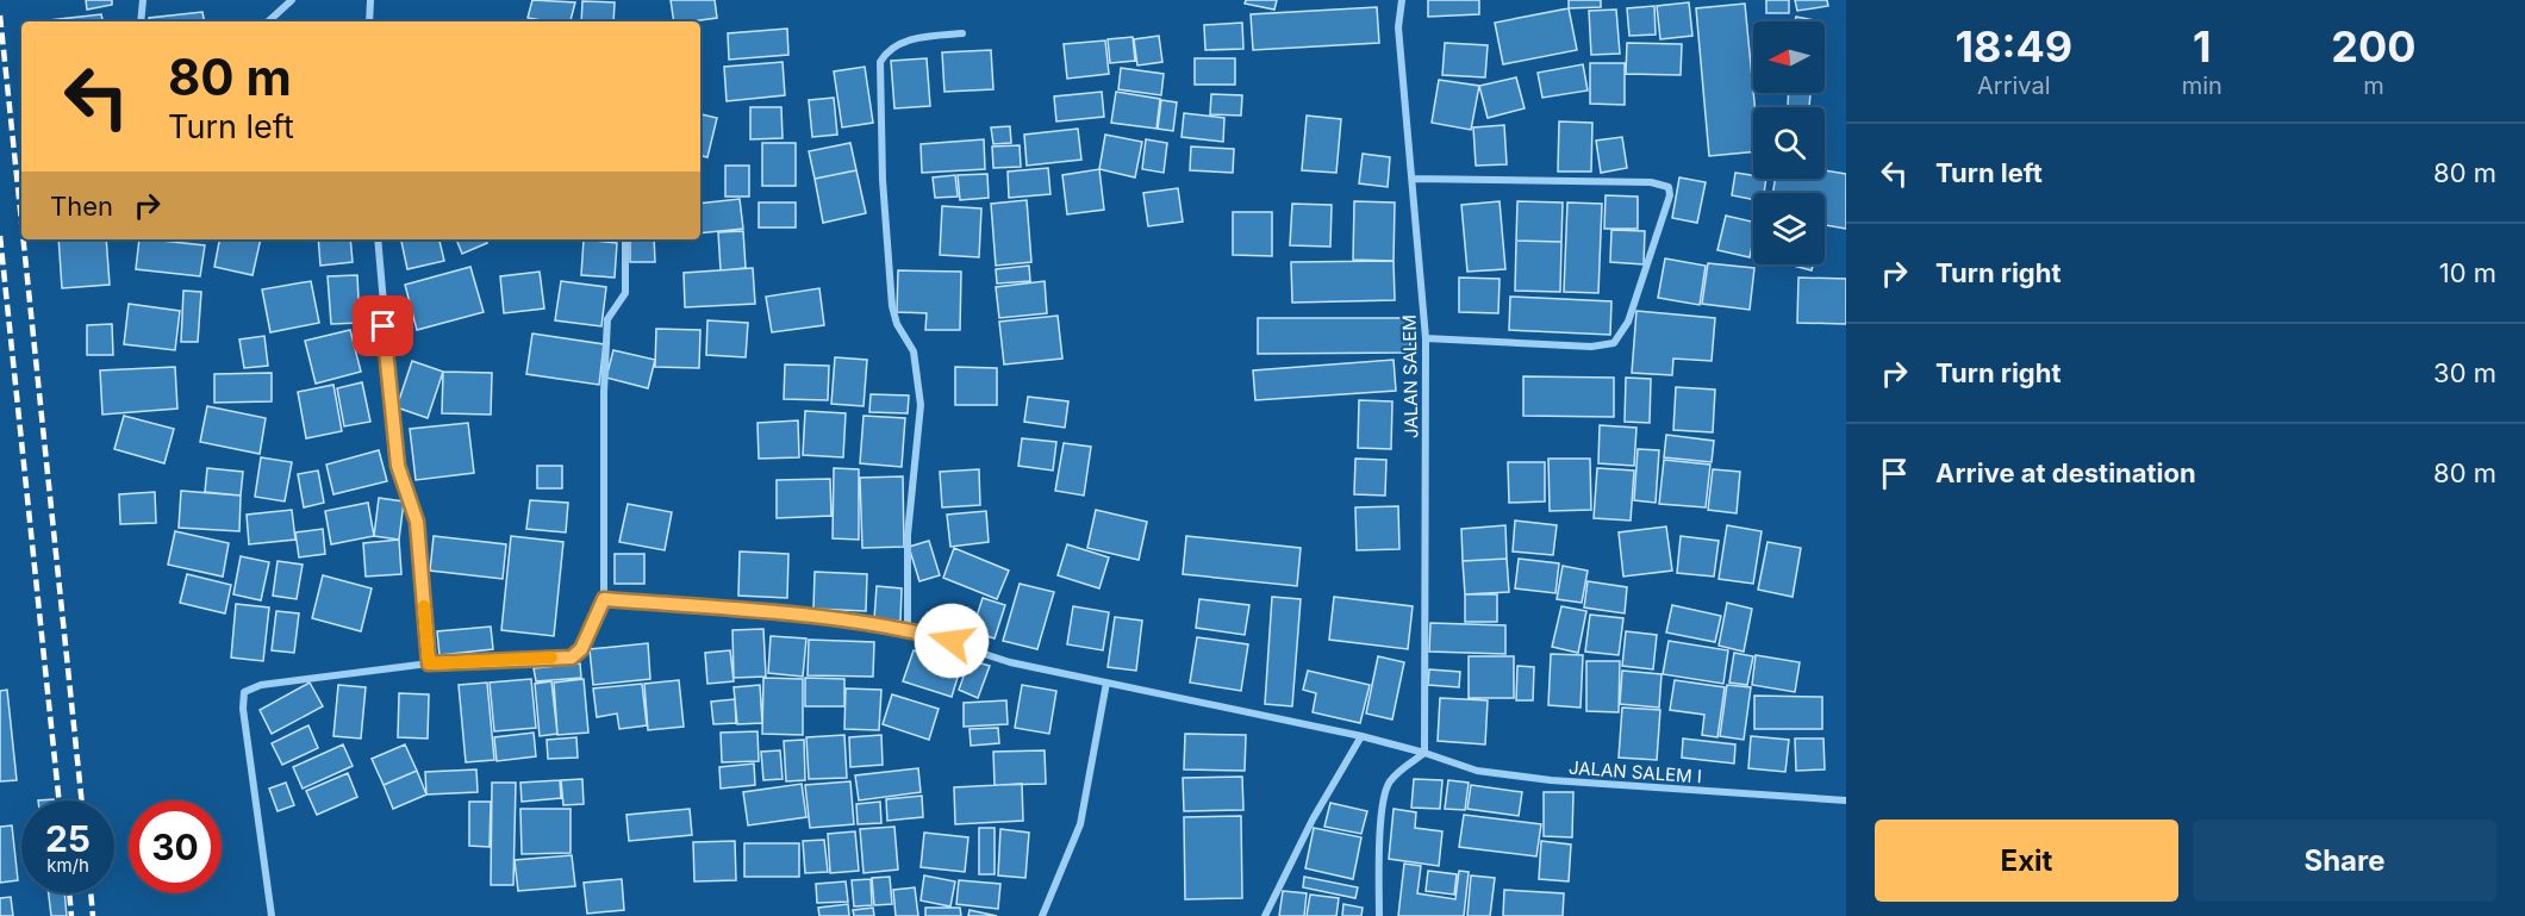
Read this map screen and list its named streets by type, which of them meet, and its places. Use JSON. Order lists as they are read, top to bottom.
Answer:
{
  "streets": {
    "street": ["JALAN SALEM", "JALAN SALEM I"]
  },
  "crossings": [
    ["JALAN SALEM", "JALAN SALEM I"]
  ],
  "north": "left",
  "page": {
    "eta": [
      "18:49",
      "Arrival",
      "1",
      "min",
      "200",
      "m"
    ],
    "turn": ["80 m", "Turn left"],
    "list": [
      {
        "name": "Turn left",
        "value": "80 m"
      },
      {
        "name": "Turn right",
        "value": "10 m"
      },
      {
        "name": "Turn right",
        "value": "30 m"
      },
      {
        "name": "Arrive at destination",
        "value": "80 m"
      }
    ],
    "then": "Then",
    "speed": "25 km/h",
    "limit": "30",
    "buttons": ["Exit", "Share"]
  }
}
